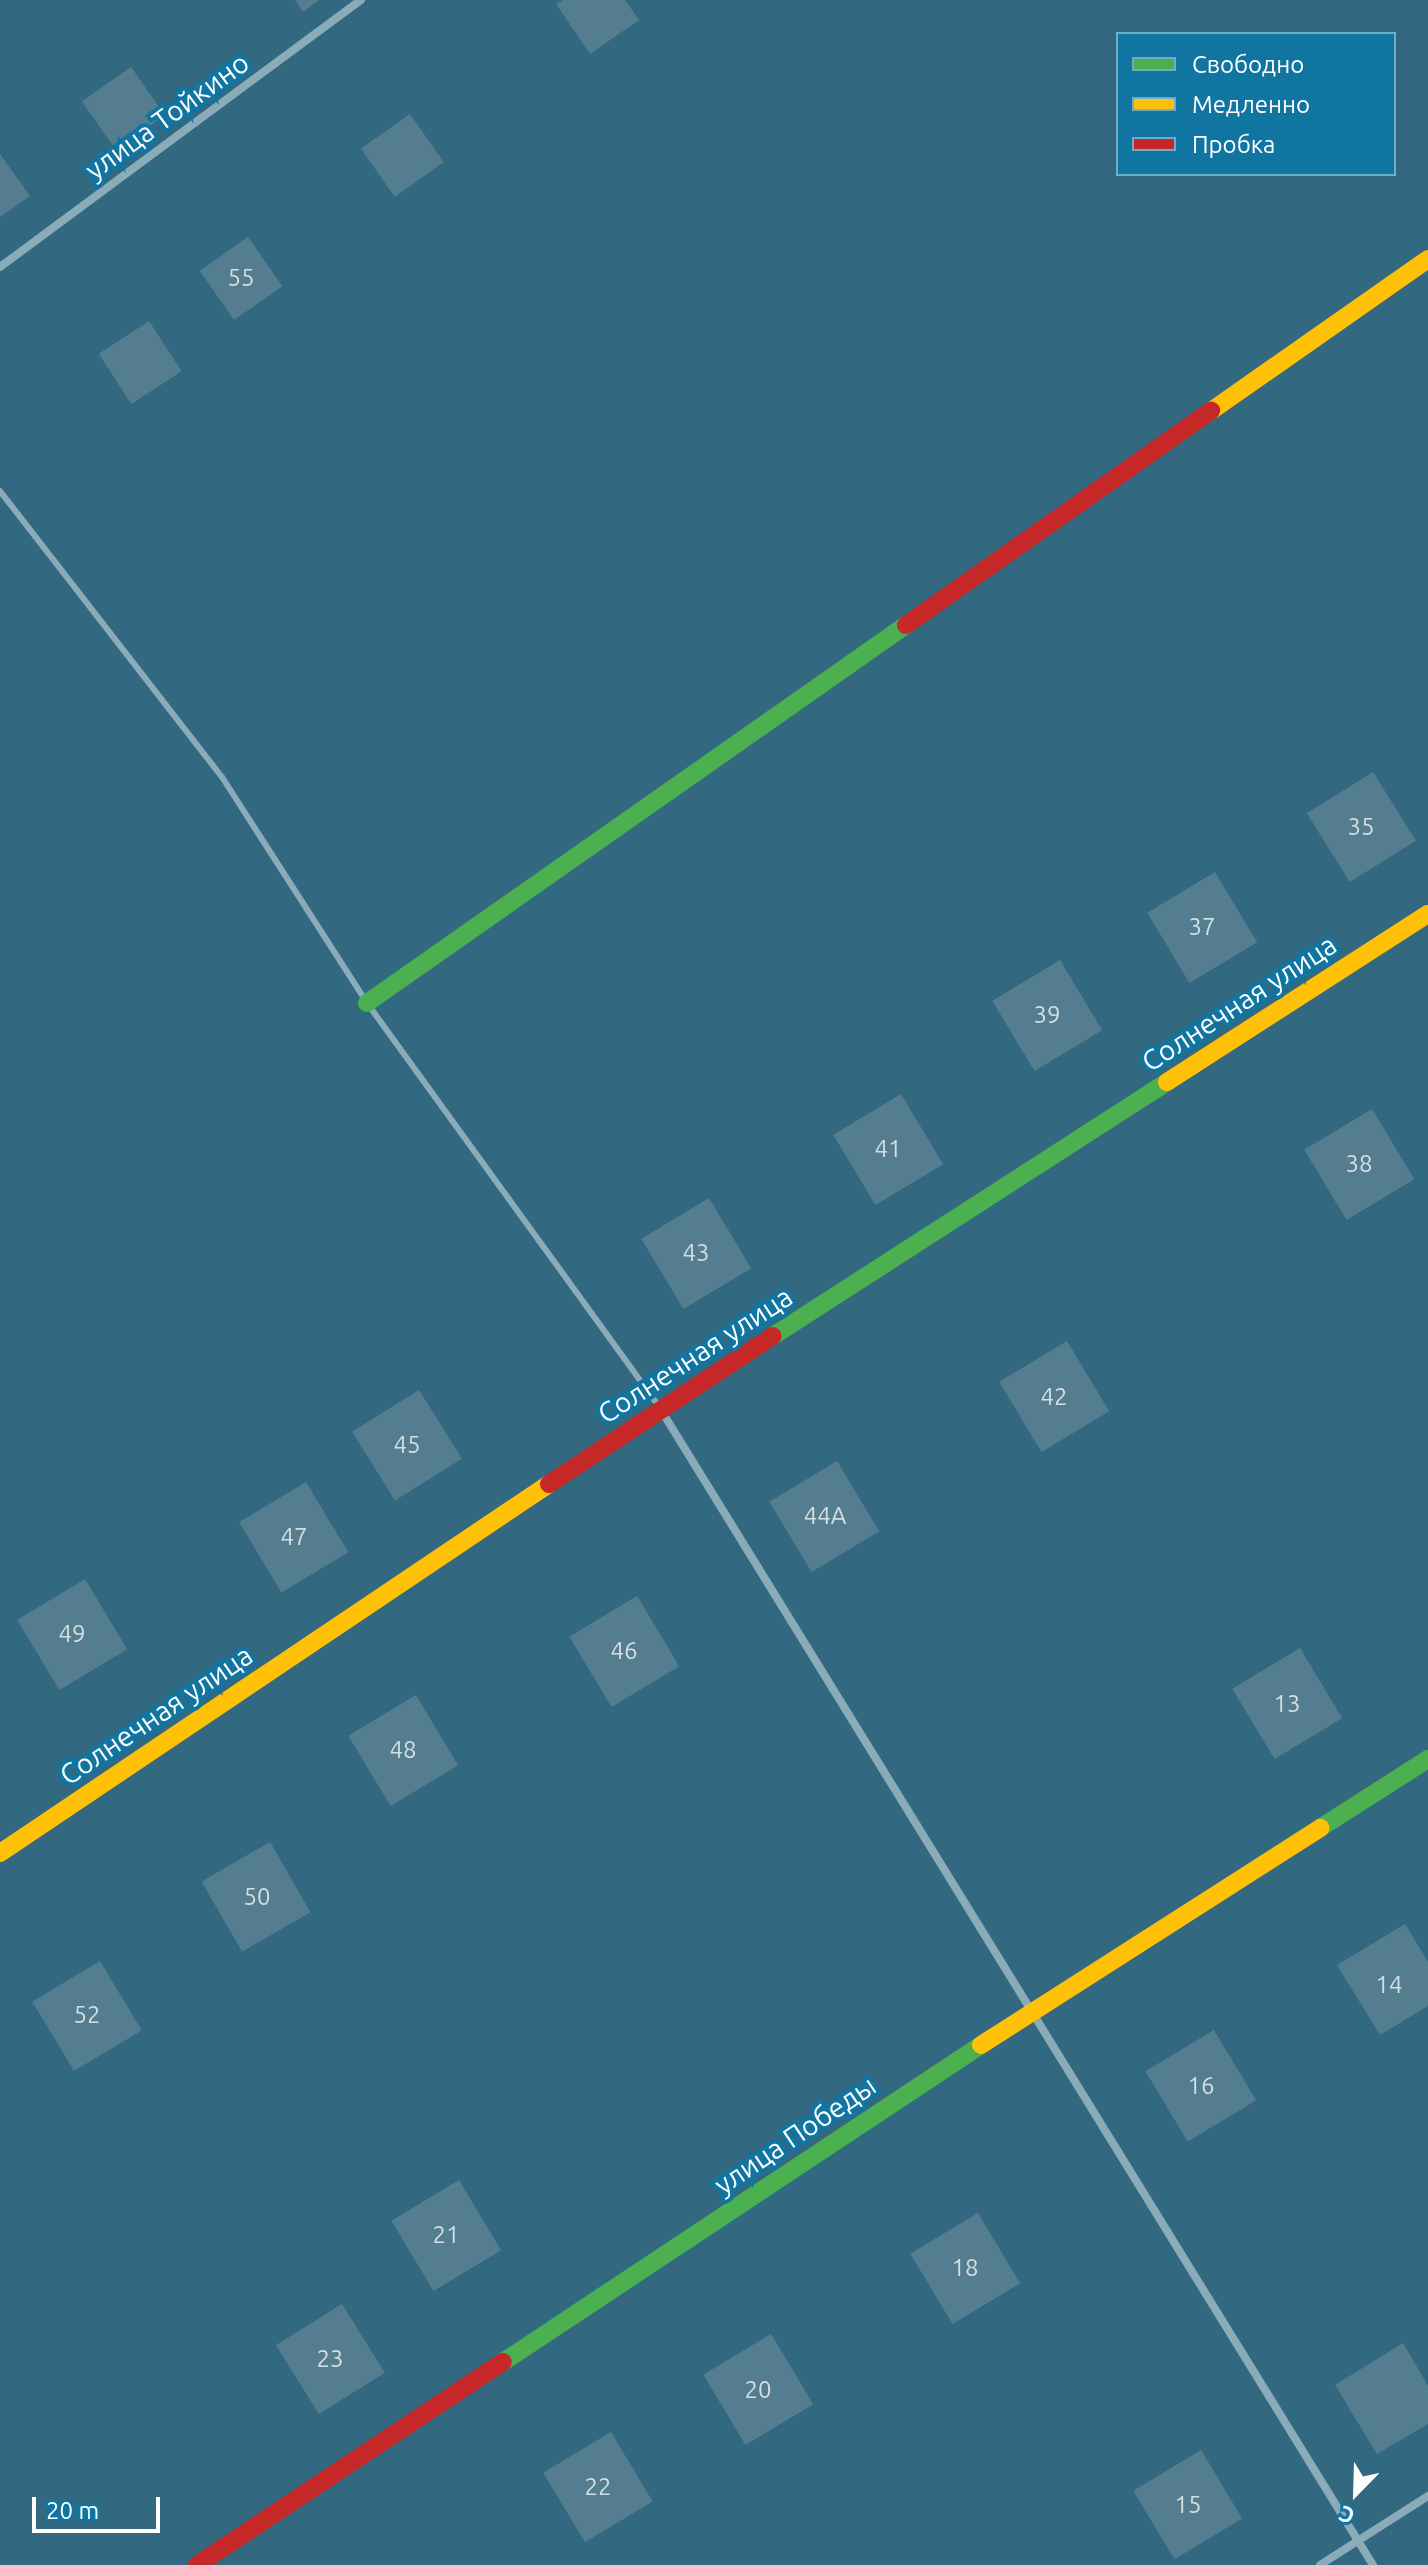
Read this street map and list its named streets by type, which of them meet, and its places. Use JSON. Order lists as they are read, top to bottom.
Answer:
{
  "streets": {
    "street": ["улица Тойкино", "Солнечная улица", "улица Победы"]
  },
  "house_numbers": [
    "55",
    "35",
    "37",
    "39",
    "41",
    "38",
    "43",
    "42",
    "45",
    "44А",
    "47",
    "49",
    "46",
    "13",
    "48",
    "50",
    "14",
    "52",
    "16",
    "21",
    "18",
    "23",
    "20",
    "22",
    "15"
  ],
  "legend": ["Свободно", "Медленно", "Пробка"],
  "scale_bar": "20 m",
  "north": "bottom left"
}
